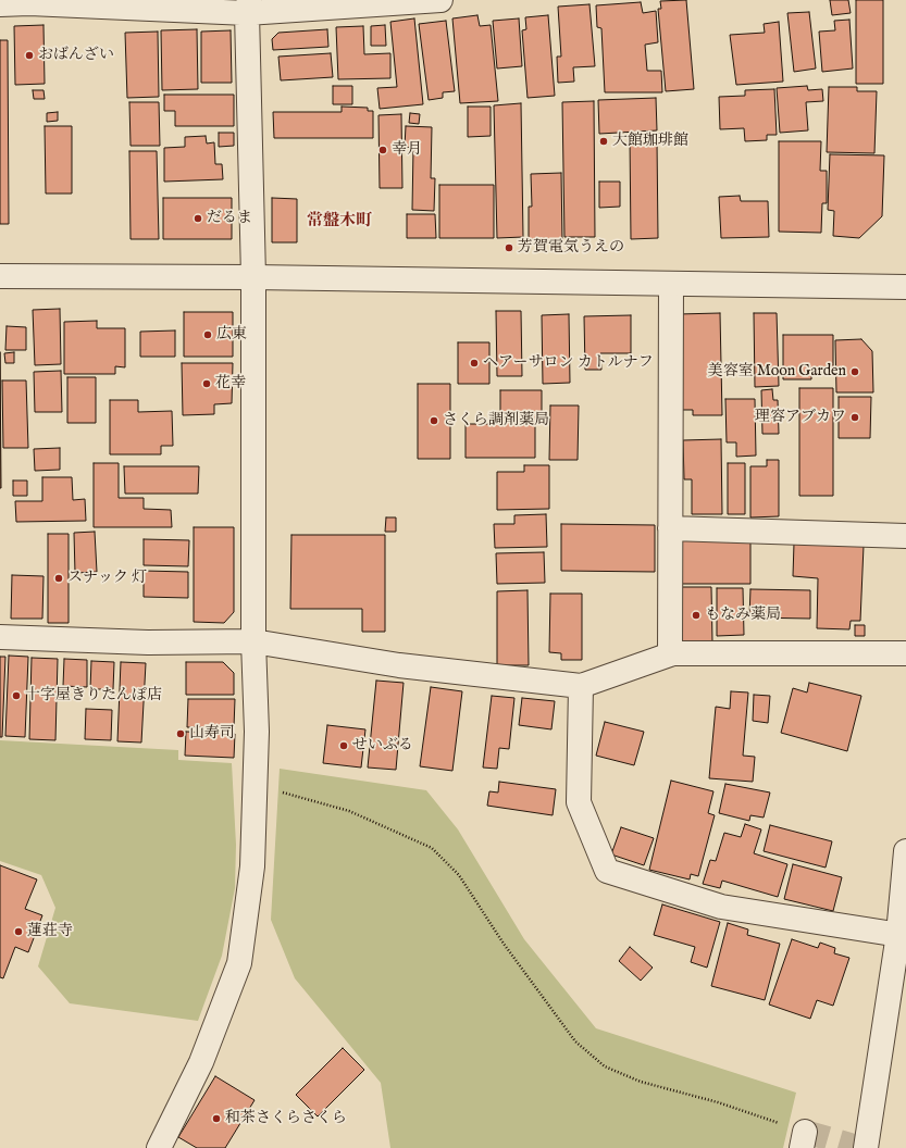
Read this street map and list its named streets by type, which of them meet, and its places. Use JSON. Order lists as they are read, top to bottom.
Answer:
{
  "districts": ["常盤木町"],
  "places": [
    "おばんざい",
    "大館珈琲館",
    "幸月",
    "だるま",
    "芳賀電気うえの",
    "広東",
    "ヘアーサロン カトルナフ",
    "美容室 Moon Garden",
    "花幸",
    "理容アブカワ",
    "さくら調剤薬局",
    "スナック 灯",
    "もなみ薬局",
    "十字屋きりたんぽ店",
    "山寿司",
    "せいぶる",
    "蓮荘寺",
    "和茶さくらさくら"
  ]
}
